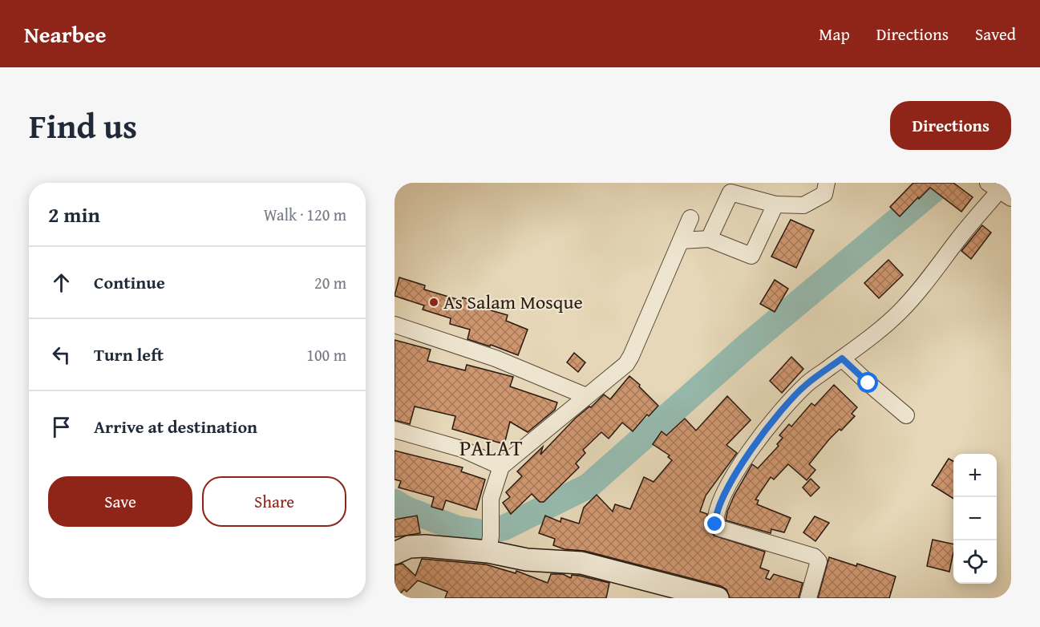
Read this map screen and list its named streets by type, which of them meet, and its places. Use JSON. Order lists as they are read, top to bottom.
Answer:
{
  "districts": ["PALAT"],
  "places": ["As Salam Mosque"],
  "page": {
    "header": "Nearbee",
    "nav": ["Map", "Directions", "Saved"],
    "title": "Find us",
    "buttons": [
      "Directions",
      ["Save", "Share"]
    ],
    "heading": ["2 min", "Walk · 120 m"],
    "list": [
      ["Continue", "20 m"],
      ["Turn left", "100 m"],
      "Arrive at destination"
    ],
    "map_buttons": ["+", "−"]
  }
}
